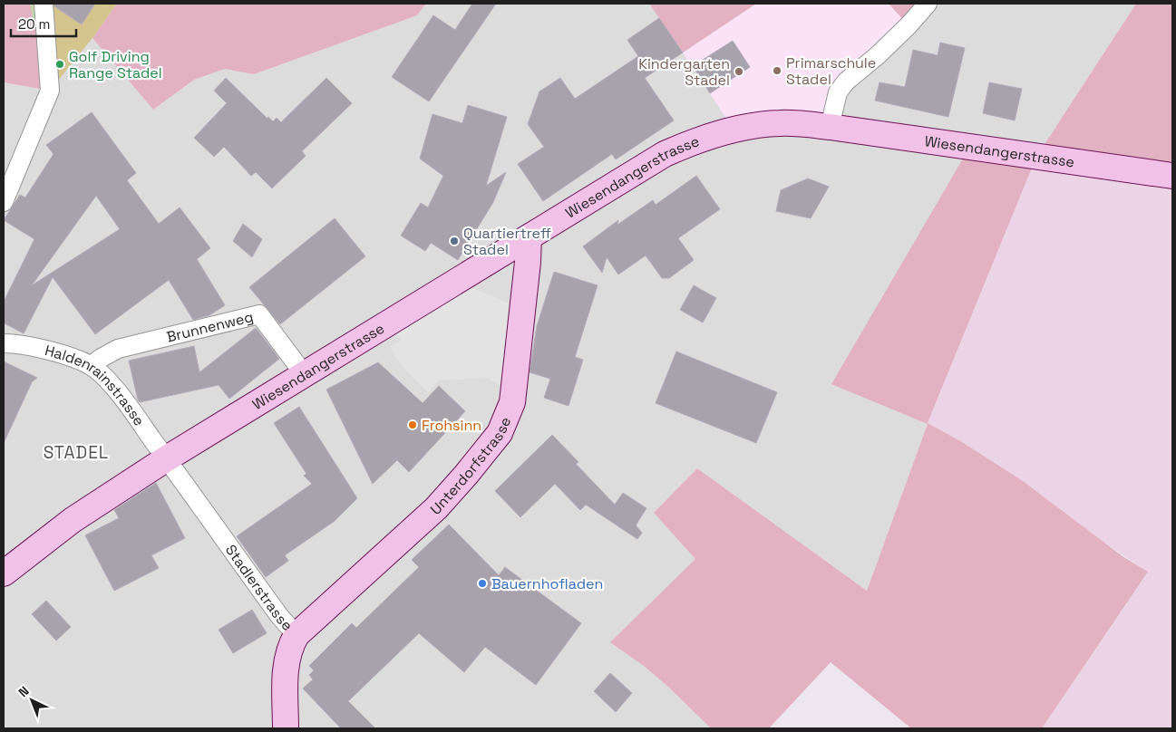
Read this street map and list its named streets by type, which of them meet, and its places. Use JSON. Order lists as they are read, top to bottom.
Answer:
{
  "streets": {
    "main road": ["Wiesendangerstrasse", "Unterdorfstrasse", "Stadlerstrasse"],
    "street": ["Brunnenweg", "Haldenrainstrasse"]
  },
  "crossings": [
    ["Wiesendangerstrasse", "Brunnenweg"],
    ["Wiesendangerstrasse", "Haldenrainstrasse"],
    ["Wiesendangerstrasse", "Unterdorfstrasse"],
    ["Wiesendangerstrasse", "Stadlerstrasse"],
    ["Brunnenweg", "Haldenrainstrasse"],
    ["Haldenrainstrasse", "Stadlerstrasse"],
    ["Unterdorfstrasse", "Stadlerstrasse"]
  ],
  "districts": ["STADEL"],
  "places": [
    "Golf Driving Range Stadel",
    "Primarschule Stadel",
    "Kindergarten Stadel",
    "Quartiertreff Stadel",
    "Frohsinn",
    "Bauernhofladen"
  ],
  "scale_bar": "20 m",
  "north": "top left"
}
